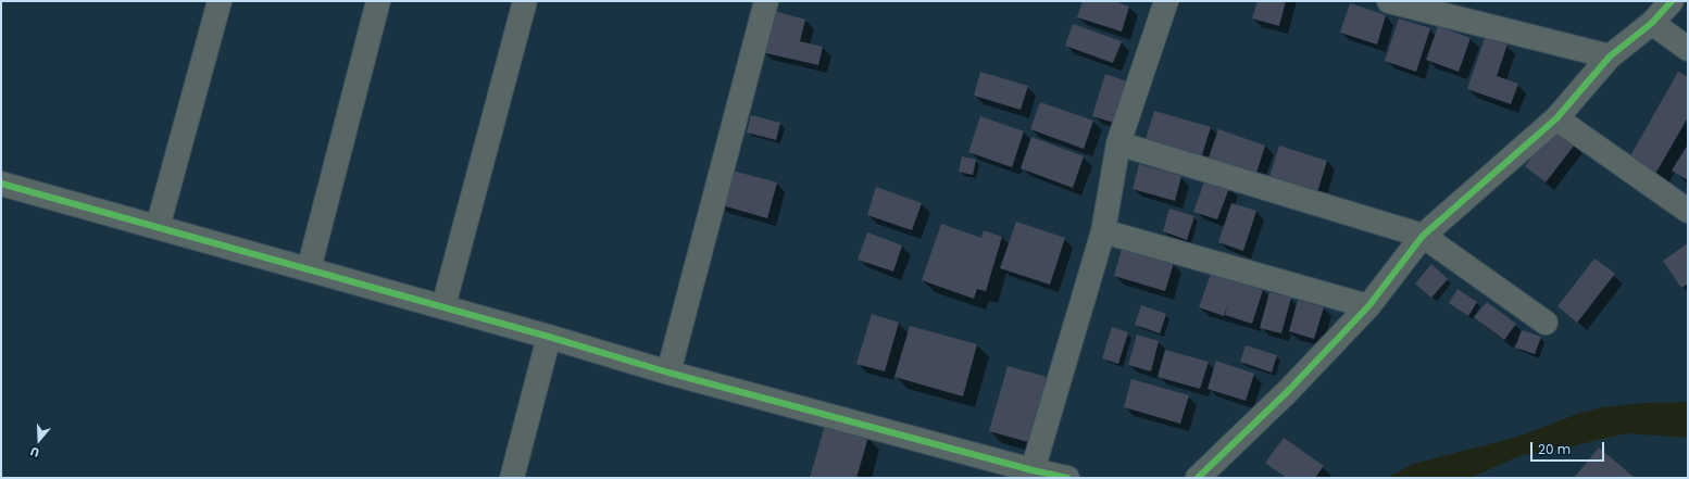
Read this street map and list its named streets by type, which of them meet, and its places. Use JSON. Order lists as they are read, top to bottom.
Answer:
{
  "scale_bar": "20 m",
  "north": "bottom"
}
